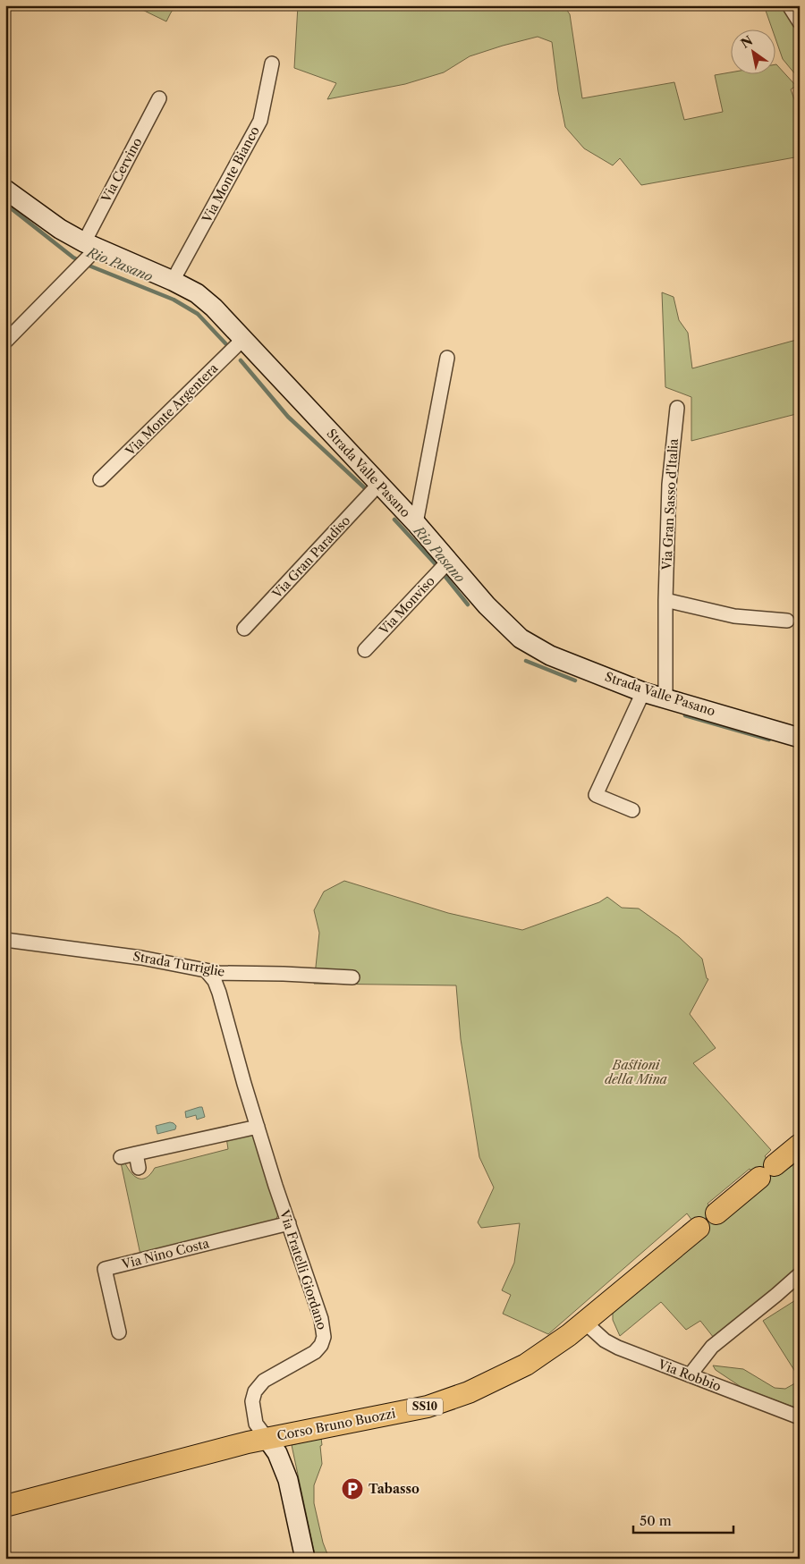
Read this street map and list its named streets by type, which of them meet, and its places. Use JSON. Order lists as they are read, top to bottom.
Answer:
{
  "streets": {
    "main road": ["SS10", "Corso Bruno Buozzi"],
    "street": [
      "Via Cervino",
      "Via Monte Bianco",
      "Via Monte Argentera",
      "Strada Valle Pasano",
      "Via Gran Sasso d'Italia",
      "Via Gran Paradiso",
      "Via Monviso",
      "Strada Turriglie",
      "Via Nino Costa",
      "Via Fratelli Giordano",
      "Via Robbio"
    ]
  },
  "crossings": [
    ["Via Cervino", "Strada Valle Pasano"],
    ["Via Monte Bianco", "Strada Valle Pasano"],
    ["Via Monte Argentera", "Strada Valle Pasano"],
    ["Strada Valle Pasano", "Via Gran Sasso d'Italia"],
    ["Strada Valle Pasano", "Via Gran Paradiso"],
    ["Strada Valle Pasano", "Via Monviso"],
    ["Strada Turriglie", "Via Fratelli Giordano"],
    ["Via Nino Costa", "Via Fratelli Giordano"],
    ["Via Fratelli Giordano", "Corso Bruno Buozzi"],
    ["Via Robbio", "Corso Bruno Buozzi"]
  ],
  "water": ["Rio Pasano"],
  "parks": ["Bastioni della Mina"],
  "places": {
    "parking": ["Tabasso"]
  },
  "scale_bar": "50 m",
  "north": "top left"
}
